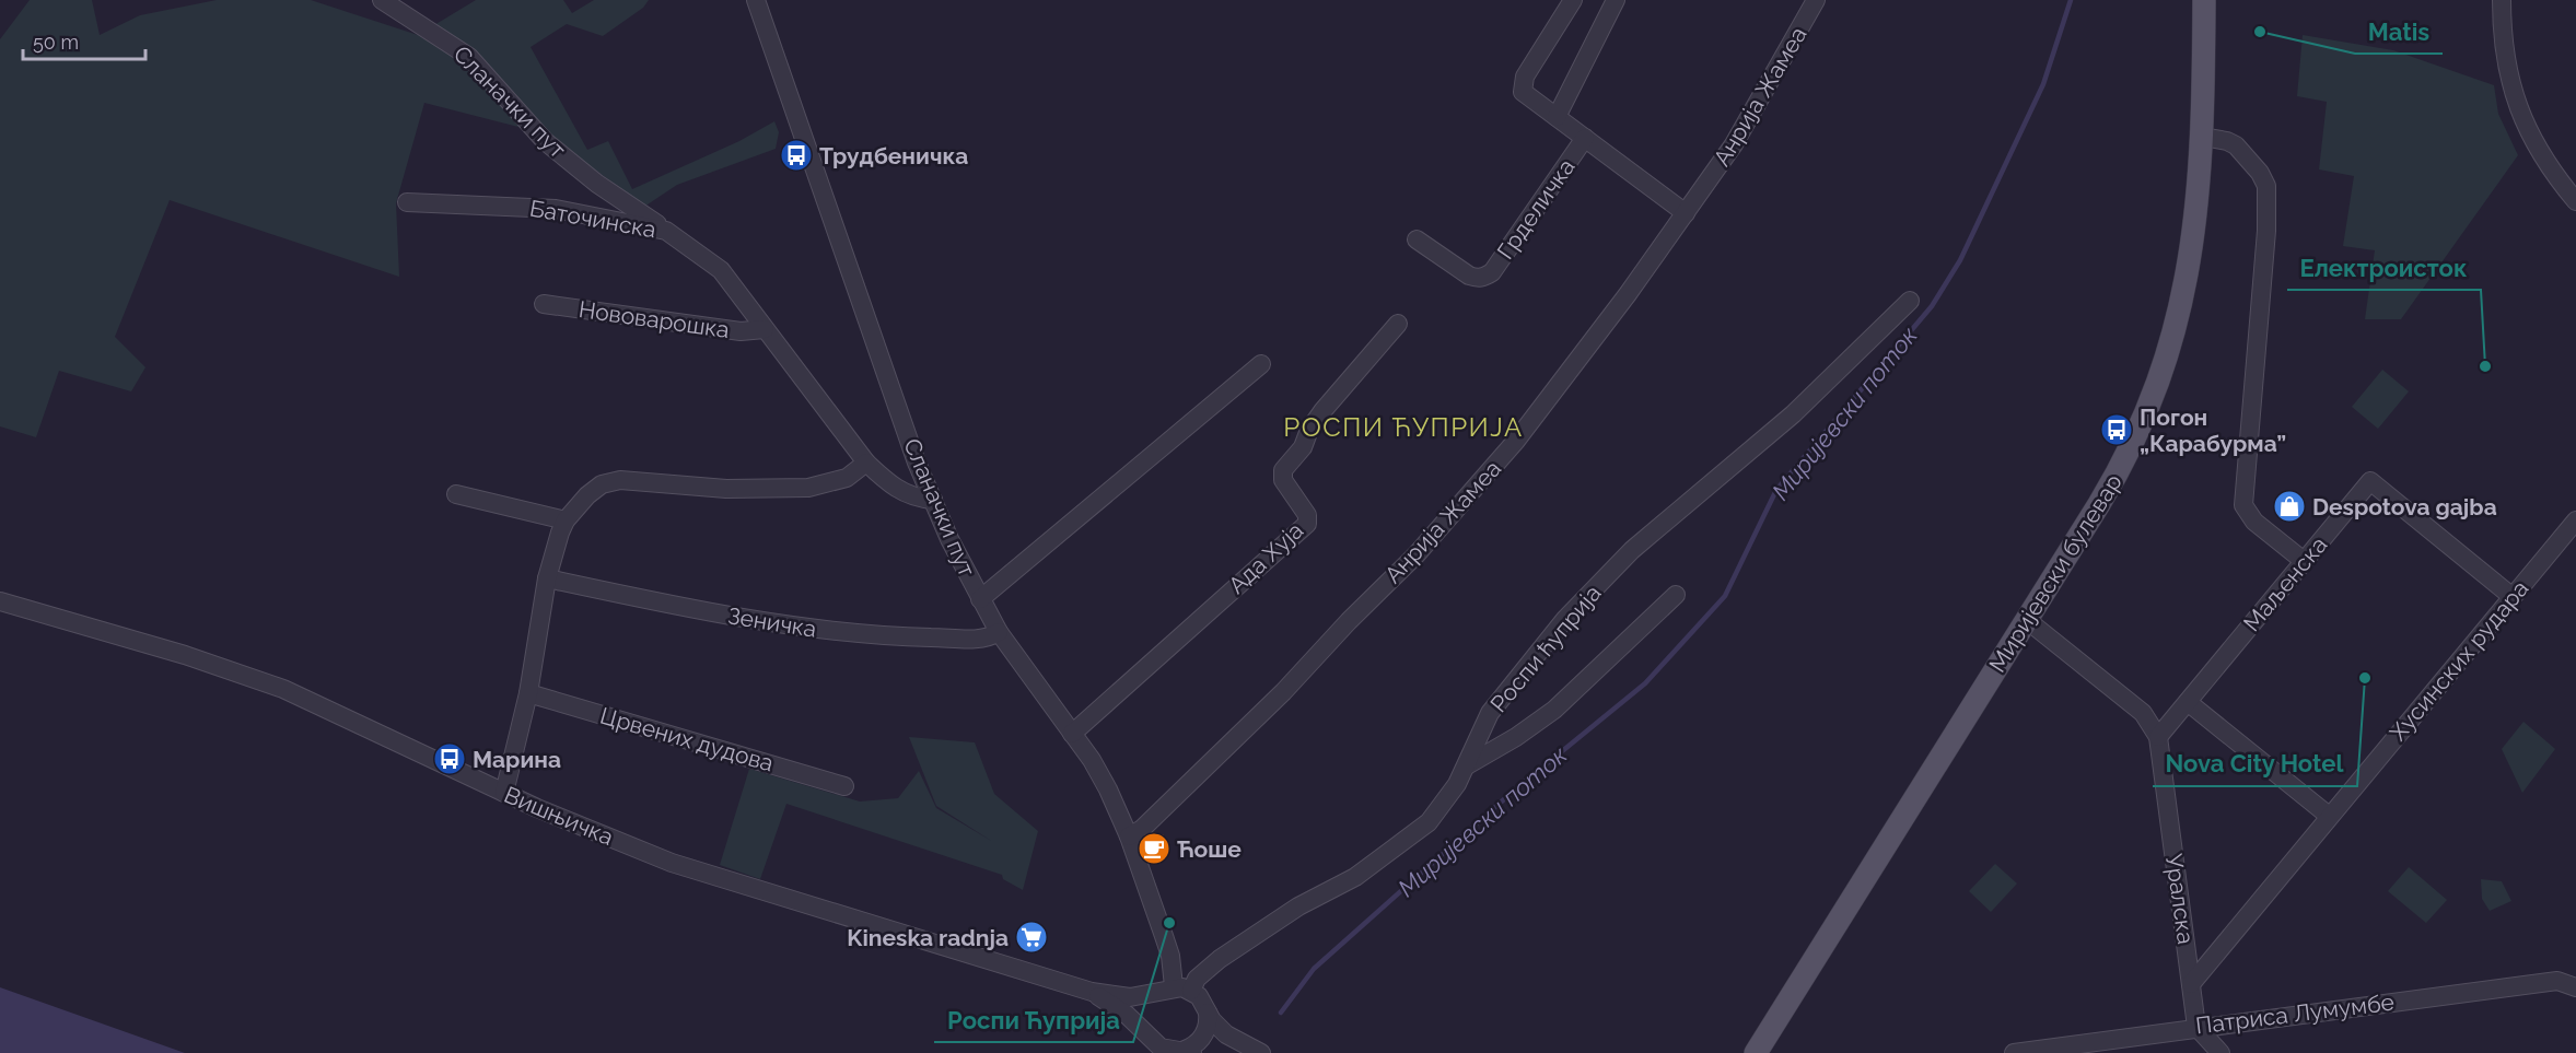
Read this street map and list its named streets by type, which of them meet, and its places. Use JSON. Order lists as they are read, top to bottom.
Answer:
{
  "streets": {
    "main road": ["Миријевски булевар"],
    "street": [
      "Анрија Жамеа",
      "Сланачки пут",
      "Грделичка",
      "Баточинска",
      "Нововарошка",
      "Ада Хуја",
      "Маљенска",
      "Зеничка",
      "Роспи ћуприја",
      "Хусинских рудара",
      "Црвених дудова",
      "Вишњичка",
      "Уралска",
      "Патриса Лумумбе"
    ]
  },
  "crossings": [
    ["Анрија Жамеа", "Сланачки пут"],
    ["Сланачки пут", "Баточинска"],
    ["Сланачки пут", "Ада Хуја"],
    ["Сланачки пут", "Зеничка"],
    ["Сланачки пут", "Роспи ћуприја"],
    ["Сланачки пут", "Вишњичка"],
    ["Баточинска", "Нововарошка"],
    ["Маљенска", "Хусинских рудара"],
    ["Маљенска", "Уралска"],
    ["Роспи ћуприја", "Вишњичка"],
    ["Хусинских рудара", "Уралска"],
    ["Уралска", "Патриса Лумумбе"]
  ],
  "districts": ["РОСПИ ЋУПРИЈА"],
  "water": ["Миријевски поток"],
  "places": {
    "other": [
      "Matis",
      "Електроисток",
      "Nova City Hotel",
      "Роспи Ћуприја"
    ],
    "bus stop": ["Трудбеничка", "Погон „Карабурма”", "Марина"],
    "shop": ["Despotova gajba"],
    "cafe": ["Ћоше"],
    "supermarket": ["Kineska radnja"]
  },
  "scale_bar": "50 m"
}
